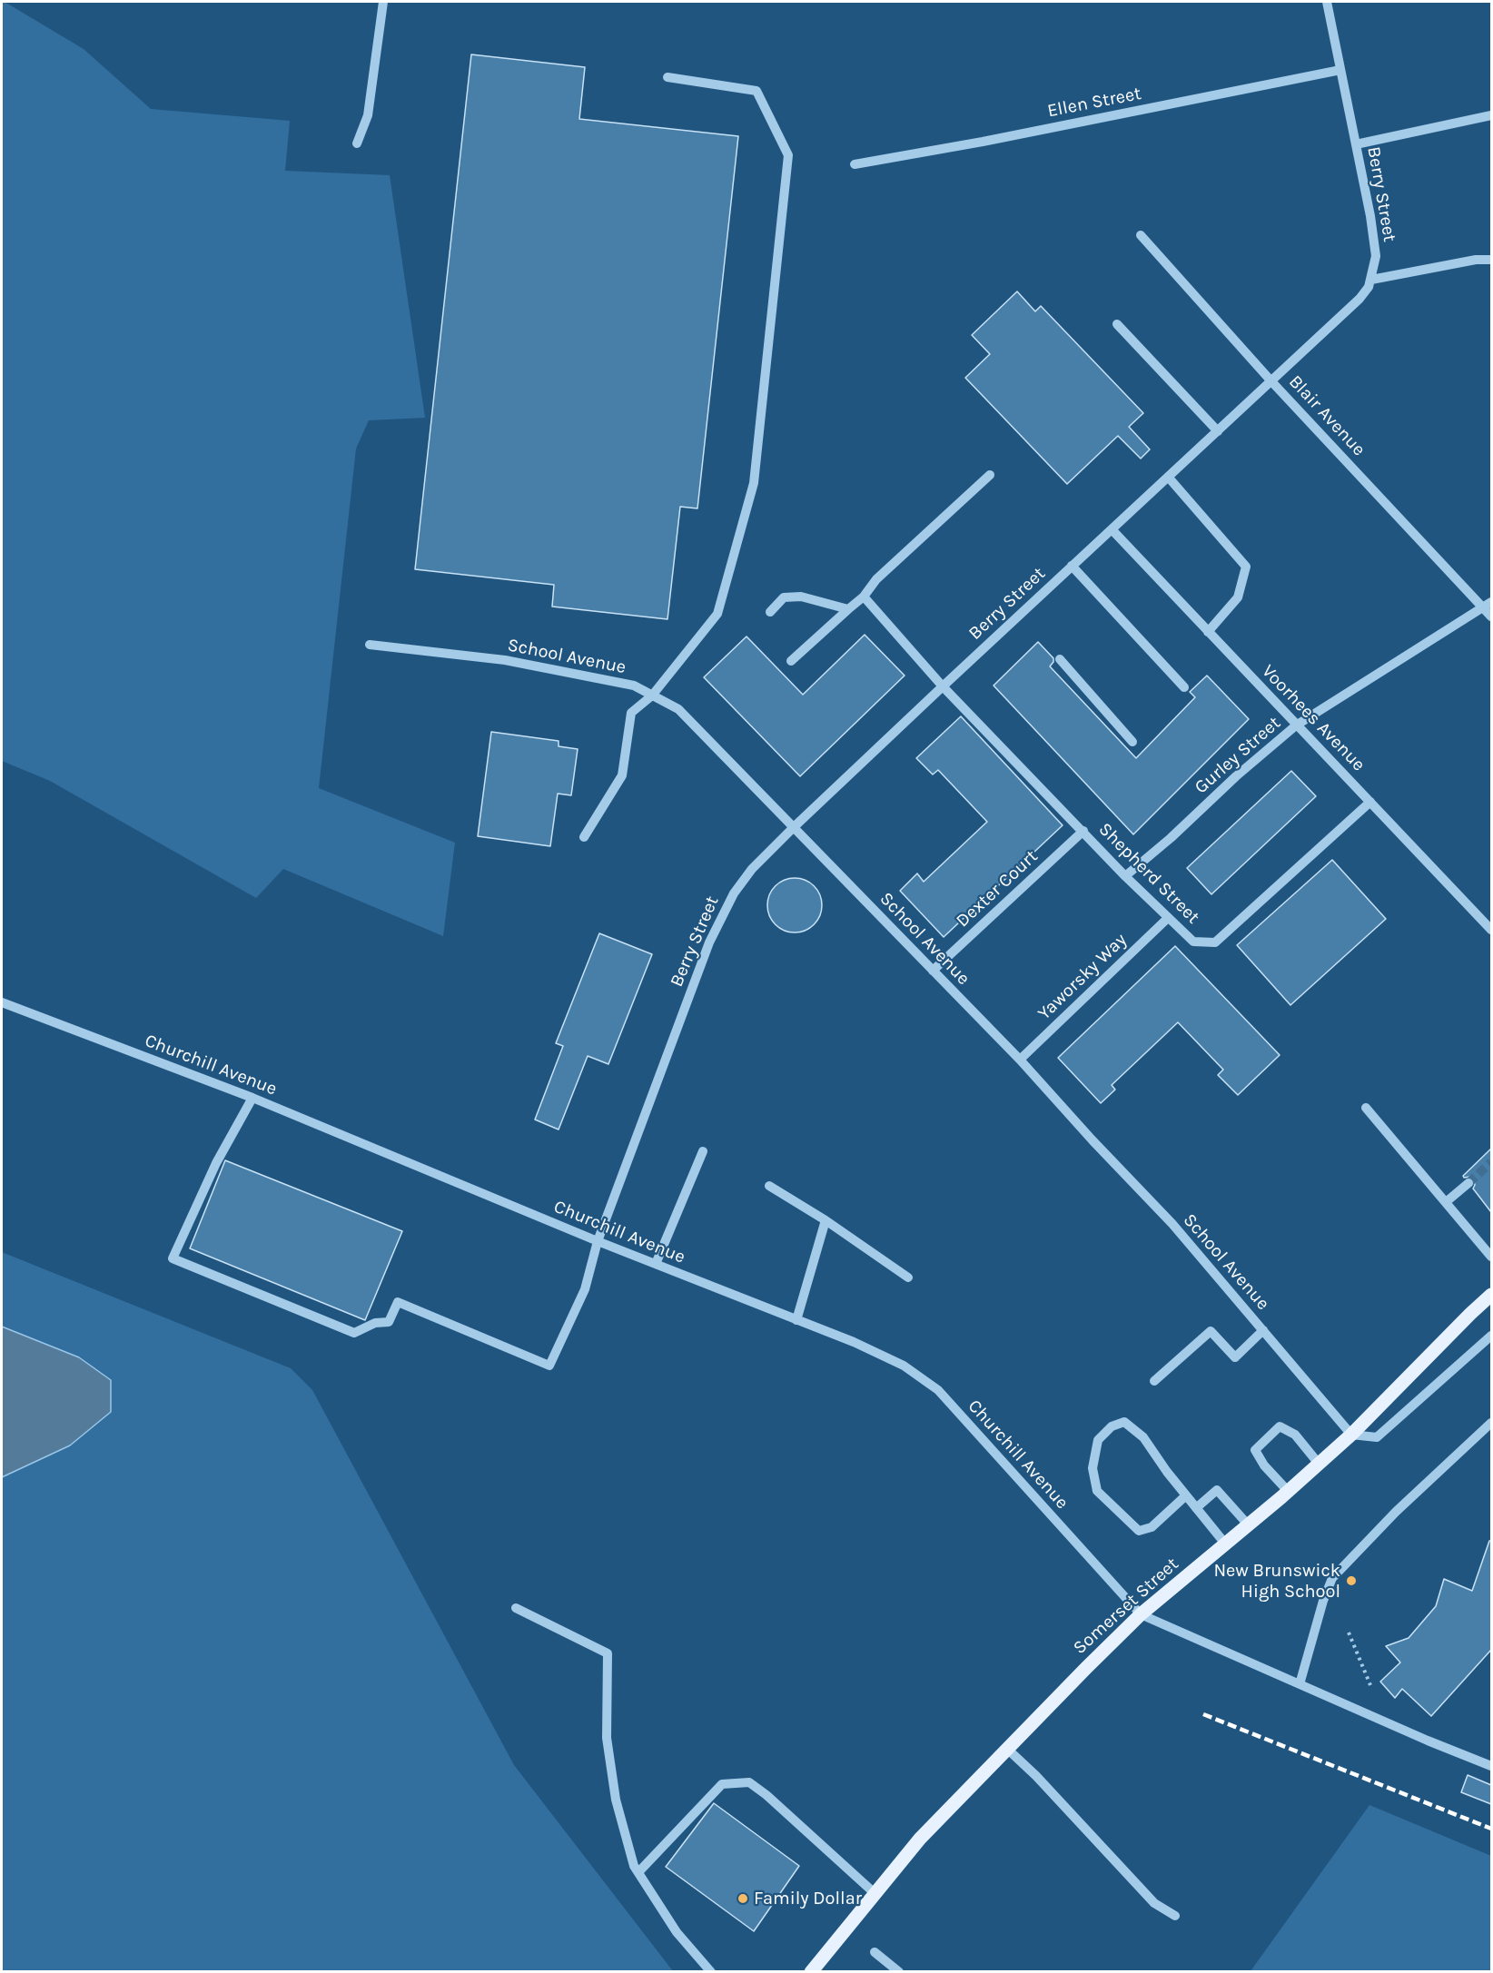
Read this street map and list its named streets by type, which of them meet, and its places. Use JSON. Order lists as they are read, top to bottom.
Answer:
{
  "streets": {
    "main road": ["Somerset Street"],
    "street": [
      "Ellen Street",
      "Berry Street",
      "Blair Avenue",
      "School Avenue",
      "Voorhees Avenue",
      "Gurley Street",
      "Shepherd Street",
      "Dexter Court",
      "Yaworsky Way",
      "Churchill Avenue"
    ]
  },
  "crossings": [
    ["Ellen Street", "Berry Street"],
    ["Berry Street", "Blair Avenue"],
    ["Berry Street", "School Avenue"],
    ["Berry Street", "Voorhees Avenue"],
    ["Berry Street", "Shepherd Street"],
    ["Berry Street", "Churchill Avenue"],
    ["Blair Avenue", "Gurley Street"],
    ["School Avenue", "Dexter Court"],
    ["School Avenue", "Yaworsky Way"],
    ["School Avenue", "Somerset Street"],
    ["Voorhees Avenue", "Gurley Street"],
    ["Voorhees Avenue", "Shepherd Street"],
    ["Gurley Street", "Shepherd Street"],
    ["Shepherd Street", "Dexter Court"],
    ["Shepherd Street", "Yaworsky Way"],
    ["Churchill Avenue", "Somerset Street"]
  ],
  "places": ["New Brunswick High School", "Family Dollar"]
}
